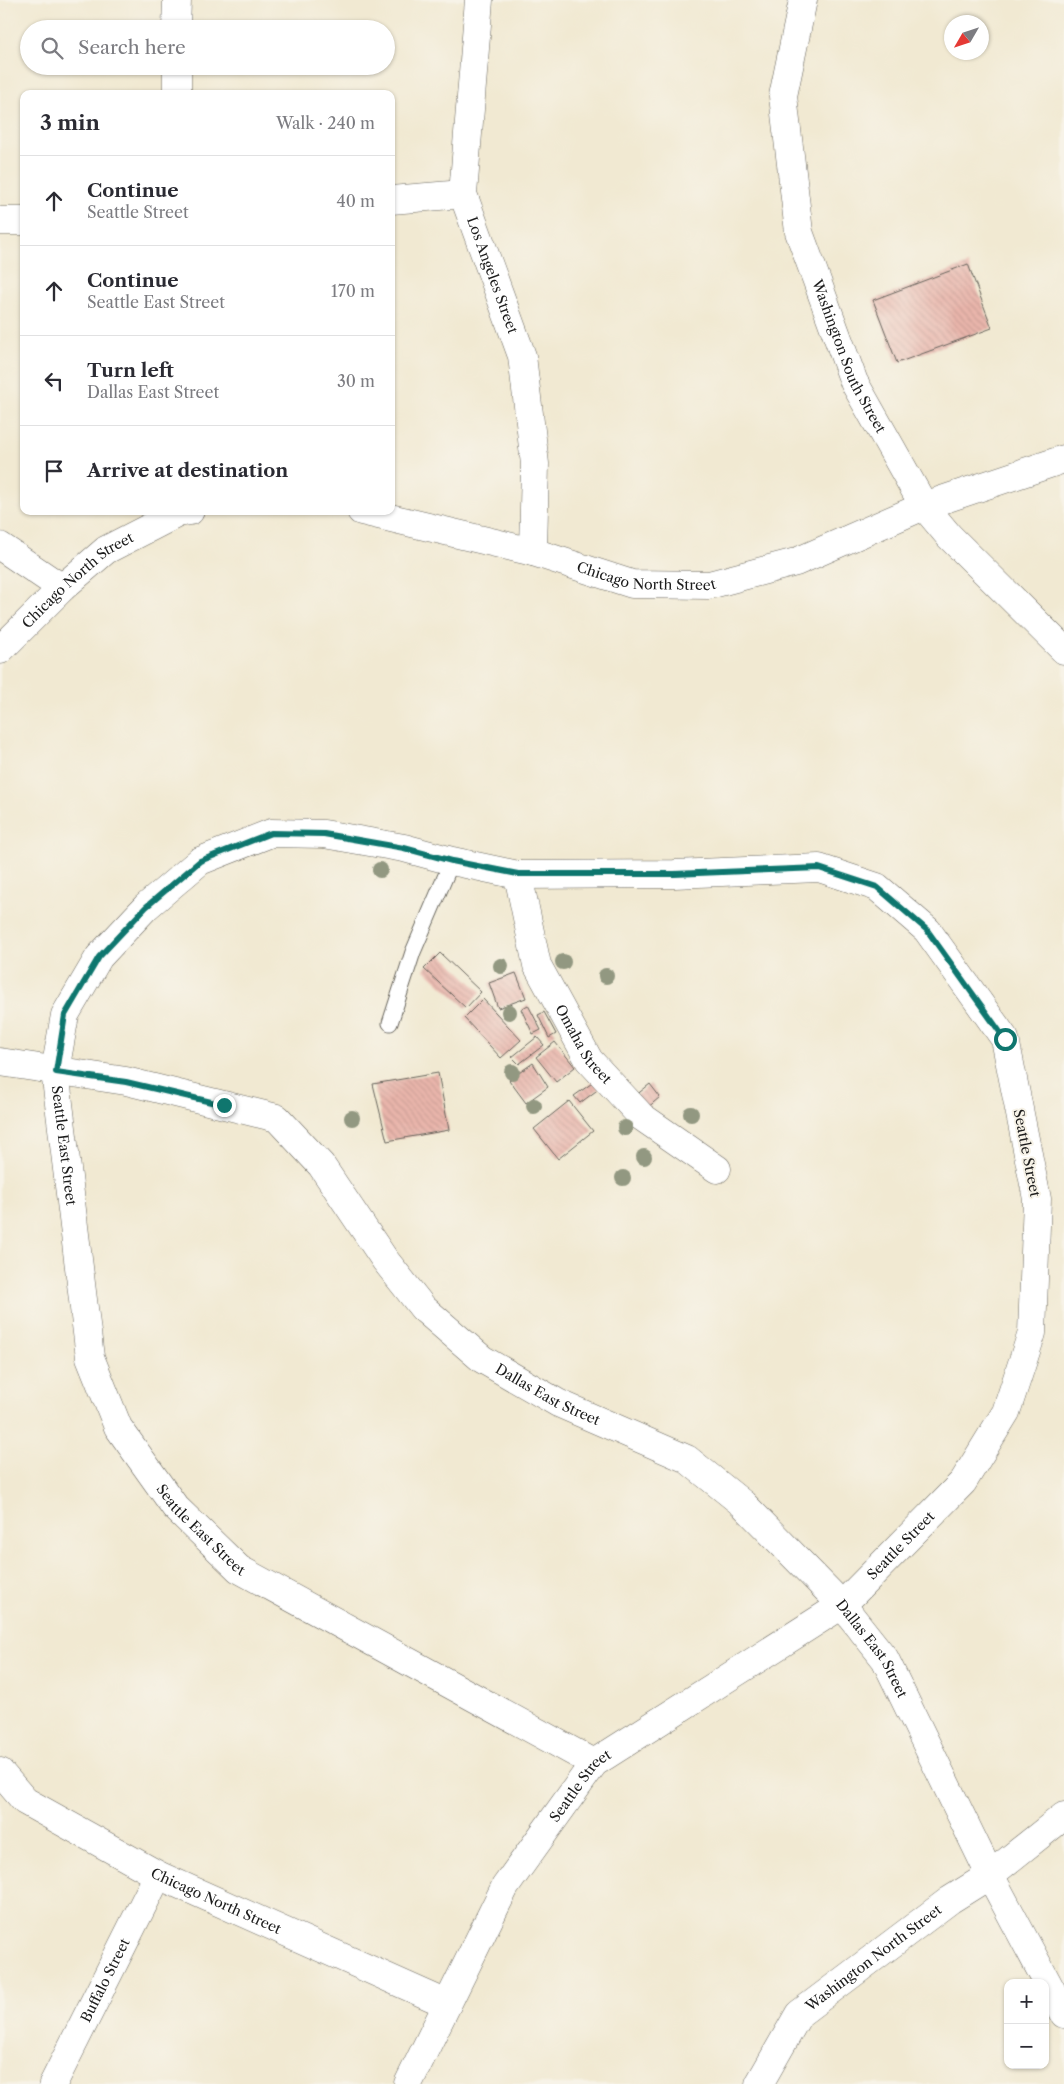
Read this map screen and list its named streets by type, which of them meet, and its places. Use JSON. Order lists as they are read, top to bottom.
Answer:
{
  "streets": {
    "street": [
      "Los Angeles Street",
      "Washington South Street",
      "Chicago North Street",
      "Omaha Street",
      "Seattle East Street",
      "Seattle Street",
      "Dallas East Street",
      "Washington North Street",
      "Buffalo Street"
    ]
  },
  "crossings": [
    ["Los Angeles Street", "Chicago North Street"],
    ["Washington South Street", "Chicago North Street"],
    ["Chicago North Street", "Seattle Street"],
    ["Chicago North Street", "Buffalo Street"],
    ["Omaha Street", "Seattle East Street"],
    ["Seattle East Street", "Seattle Street"],
    ["Seattle East Street", "Dallas East Street"],
    ["Seattle Street", "Dallas East Street"],
    ["Dallas East Street", "Washington North Street"]
  ],
  "north": "bottom left",
  "page": {
    "search": "Search here",
    "heading": ["3 min", "Walk · 240 m"],
    "list": [
      ["Continue", "Seattle Street", "40 m"],
      ["Continue", "Seattle East Street", "170 m"],
      ["Turn left", "Dallas East Street", "30 m"],
      "Arrive at destination"
    ],
    "map_buttons": ["+", "−"]
  }
}
